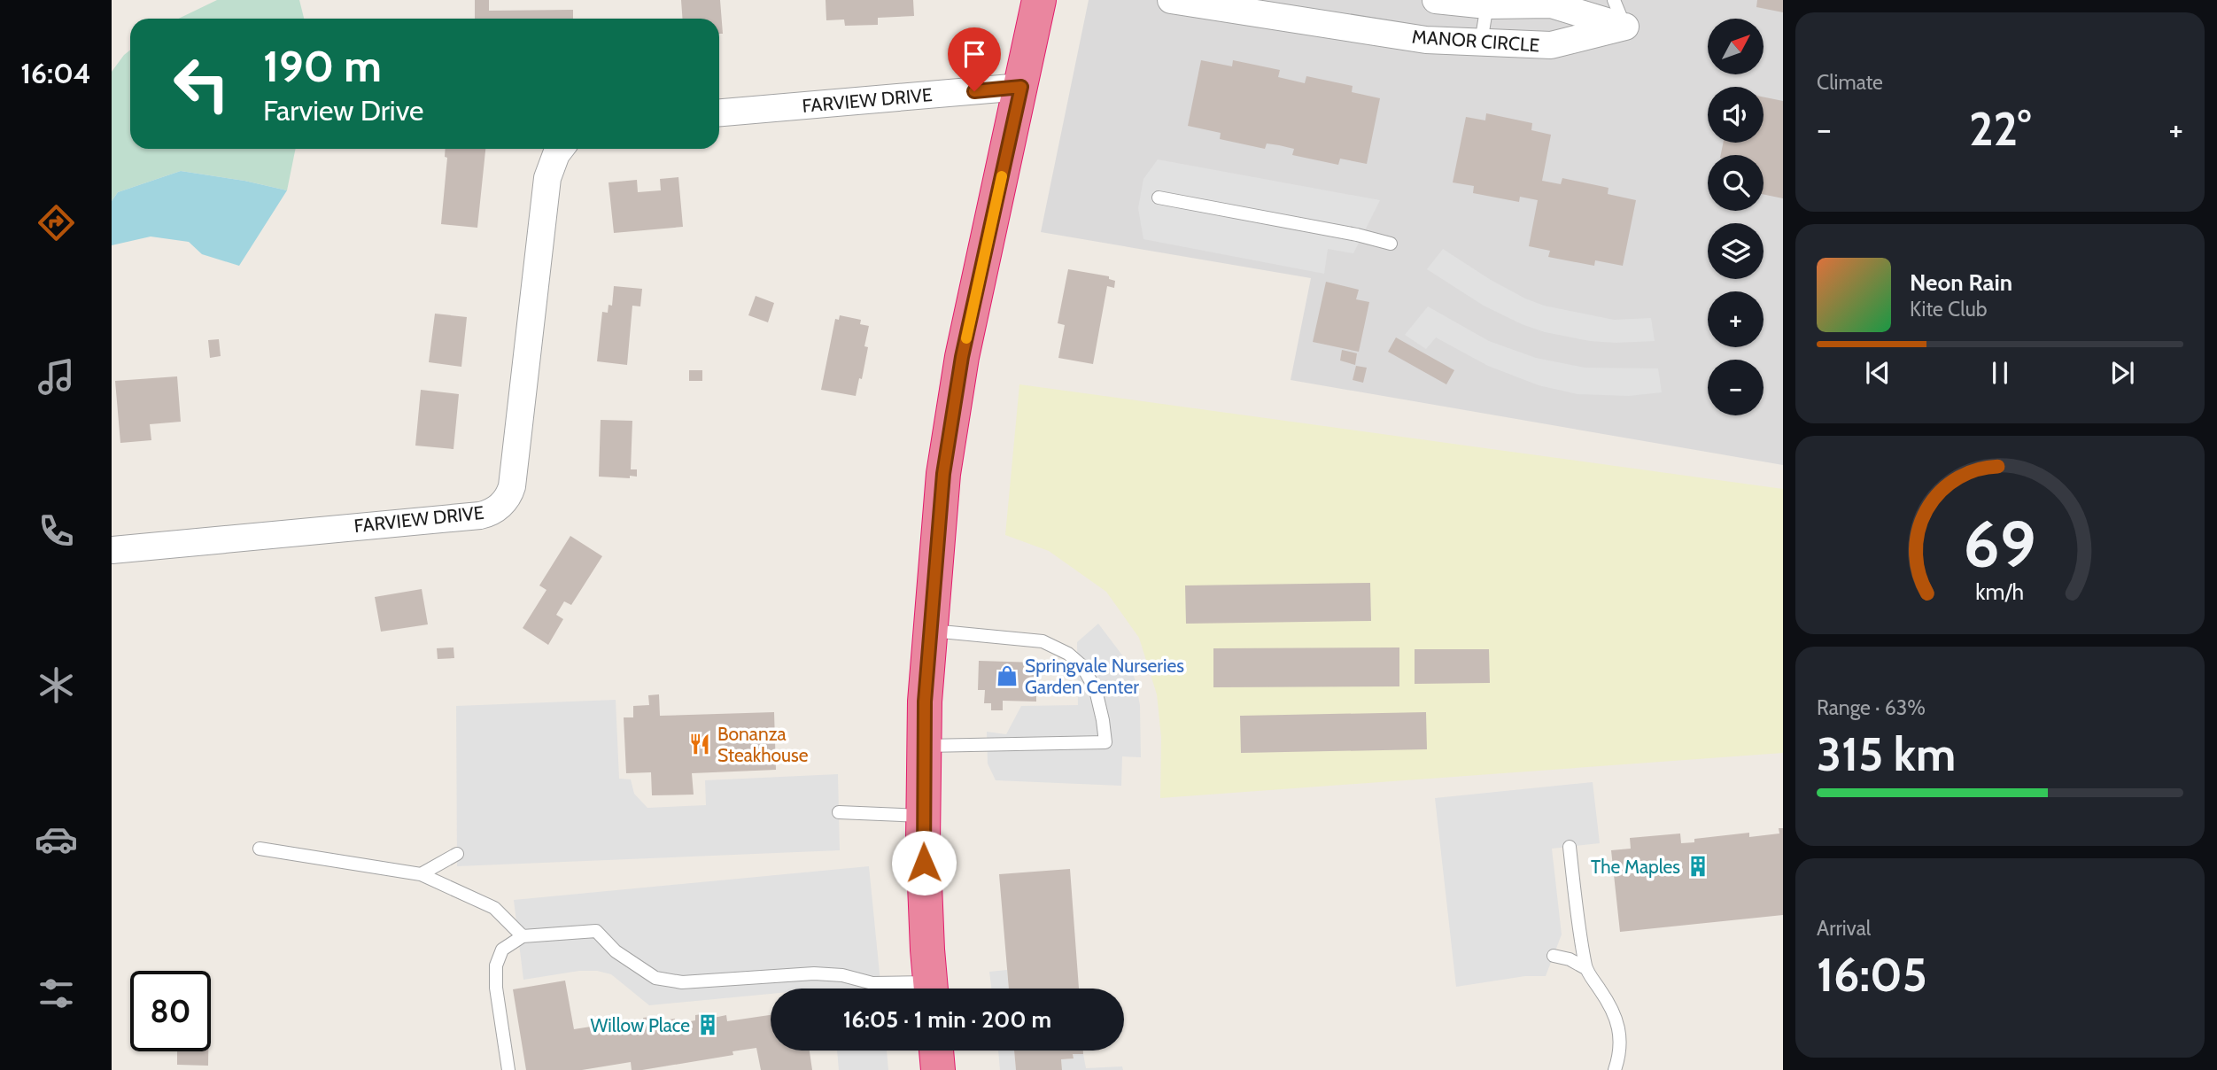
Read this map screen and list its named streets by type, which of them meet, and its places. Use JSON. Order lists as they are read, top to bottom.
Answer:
{
  "streets": {
    "street": ["MANOR CIRCLE", "FARVIEW DRIVE"]
  },
  "places": {
    "shop": ["Springvale Nurseries Garden Center"],
    "restaurant": ["Bonanza Steakhouse"],
    "building": ["The Maples", "Willow Place"]
  },
  "north": "top right",
  "page": {
    "tabs": "16:04",
    "tile": [
      "Climate",
      ["Range · 63%", "315 km"],
      ["Arrival", "16:05"]
    ],
    "map_buttons": ["+", "−"],
    "turn": ["190 m", "Farview Drive"],
    "heat": ["−", "22°", "+"],
    "song": ["Neon Rain", "Kite Club"],
    "limit": "80",
    "trip": "16:05 · 1 min · 200 m",
    "gauge": ["69", "km/h"]
  }
}
